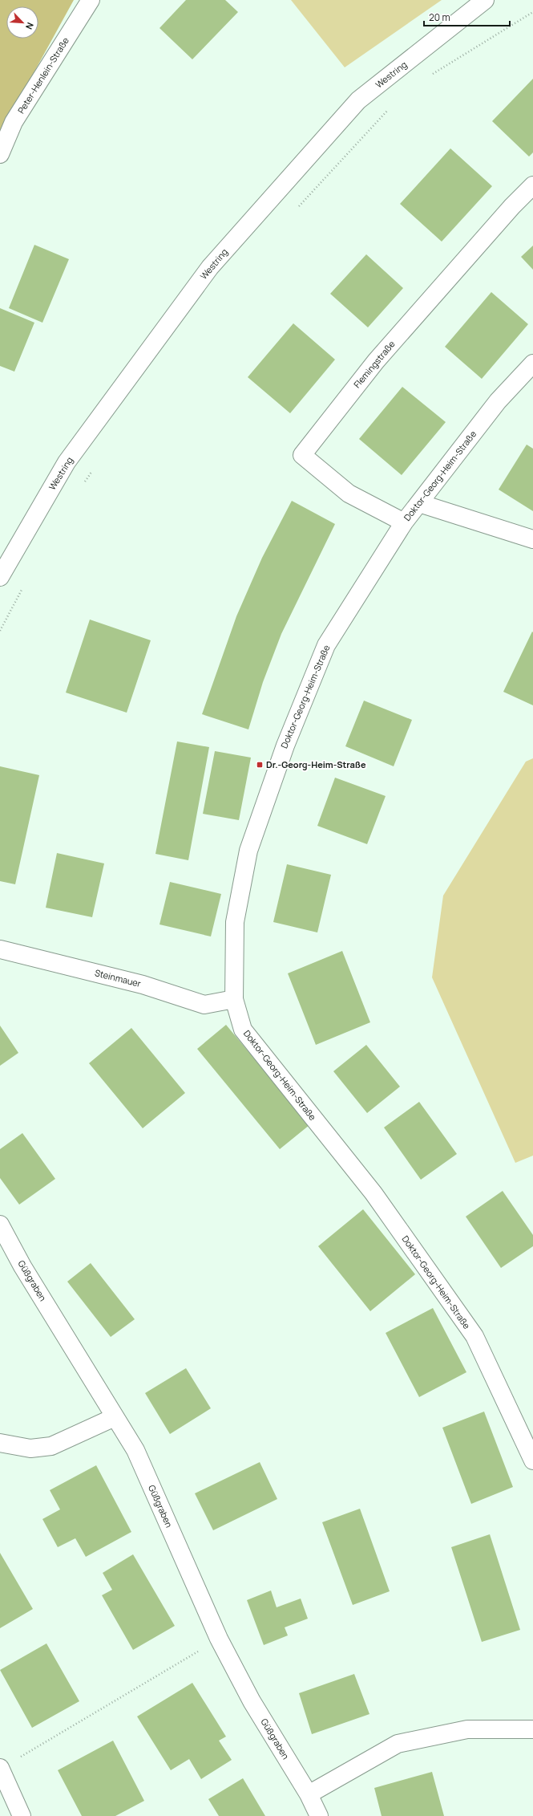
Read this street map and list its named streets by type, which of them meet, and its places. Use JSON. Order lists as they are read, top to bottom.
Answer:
{
  "streets": {
    "street": [
      "Westring",
      "Peter-Henlein-Straße",
      "Flemingstraße",
      "Doktor-Georg-Heim-Straße",
      "Steinmauer",
      "Güßgraben"
    ]
  },
  "crossings": [
    ["Flemingstraße", "Doktor-Georg-Heim-Straße"],
    ["Doktor-Georg-Heim-Straße", "Steinmauer"]
  ],
  "places": {
    "transit": ["Dr.-Georg-Heim-Straße"]
  },
  "scale_bar": "20 m",
  "north": "bottom right"
}
